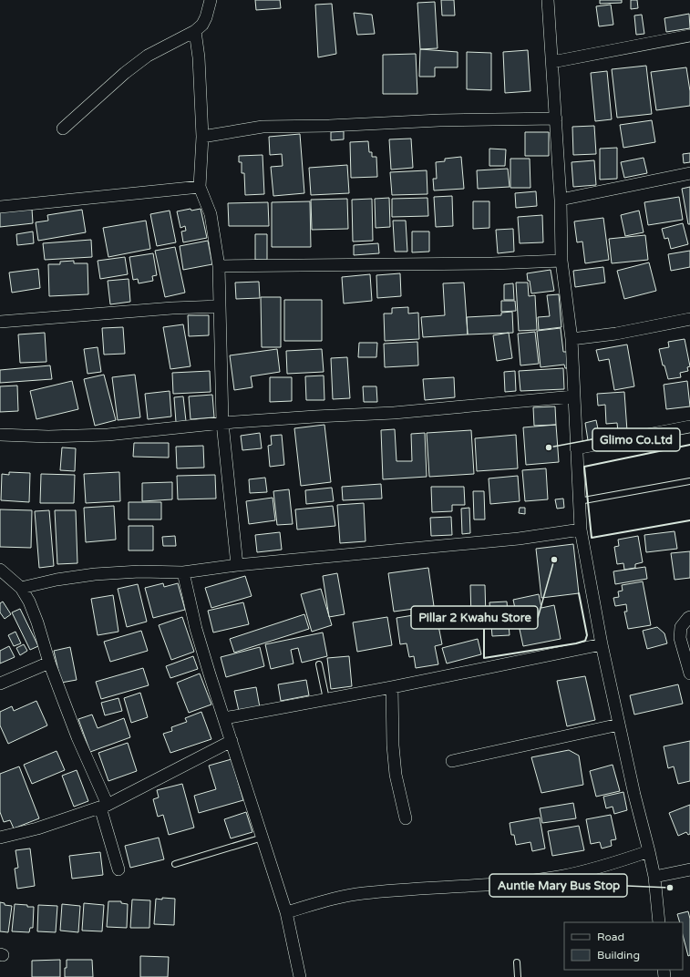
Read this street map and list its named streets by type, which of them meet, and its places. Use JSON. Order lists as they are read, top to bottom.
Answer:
{
  "places": ["Glimo Co.Ltd", "Pillar 2 Kwahu Store", "Auntie Mary Bus Stop"],
  "legend": ["Road", "Building"]
}
